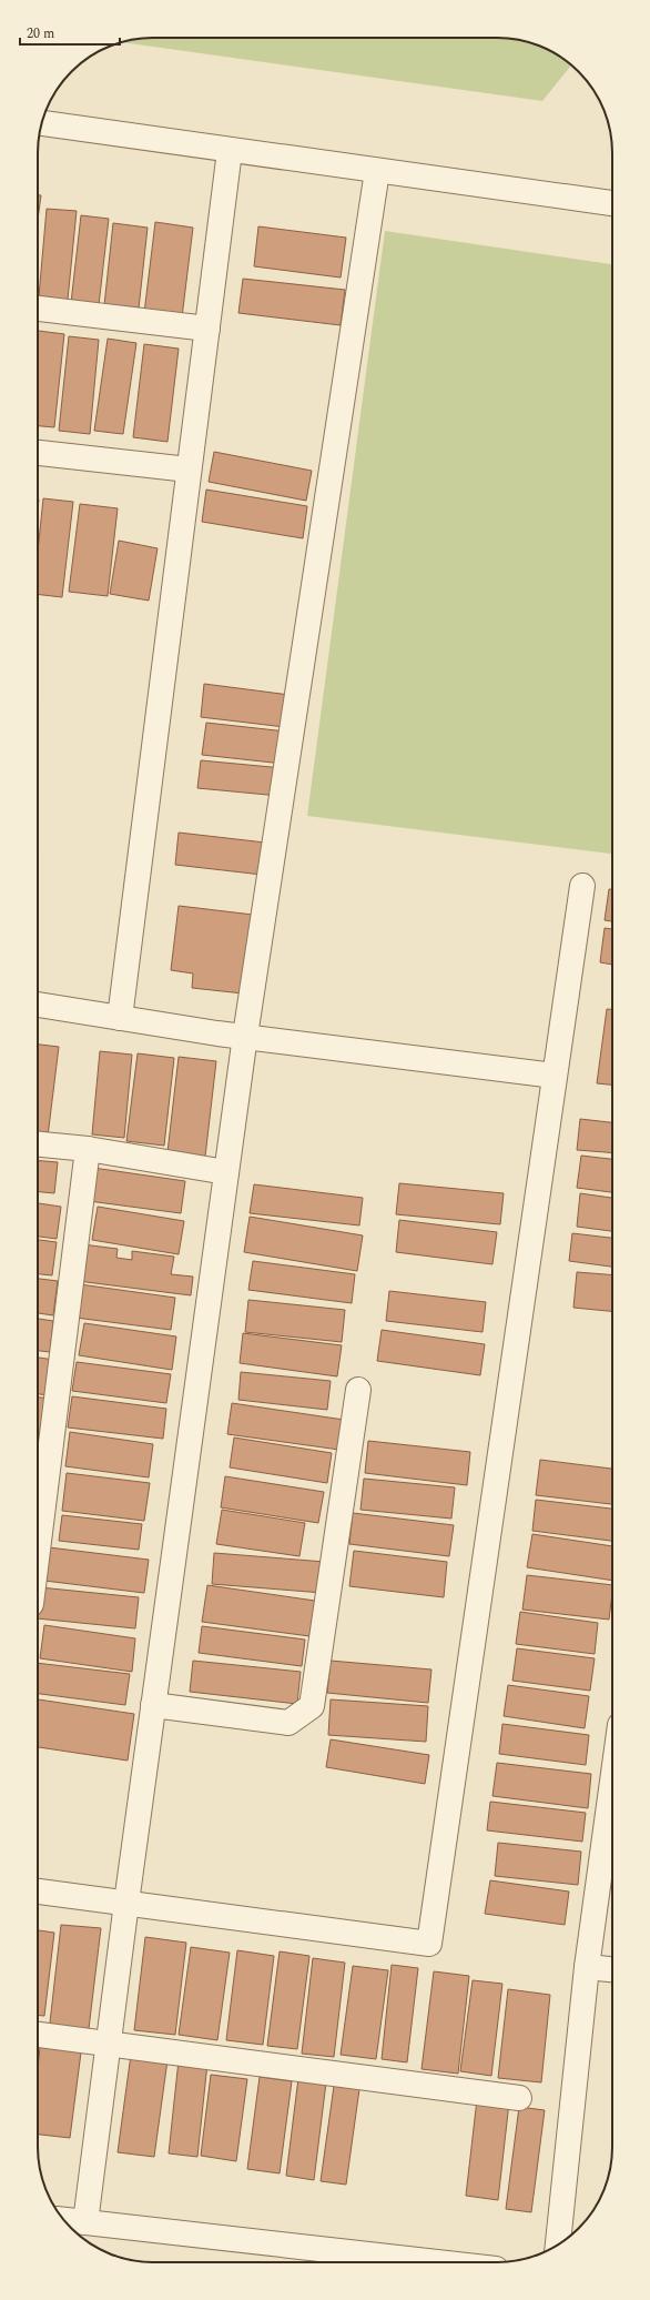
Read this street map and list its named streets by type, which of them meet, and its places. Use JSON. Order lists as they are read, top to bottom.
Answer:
{
  "scale_bar": "20 m"
}
